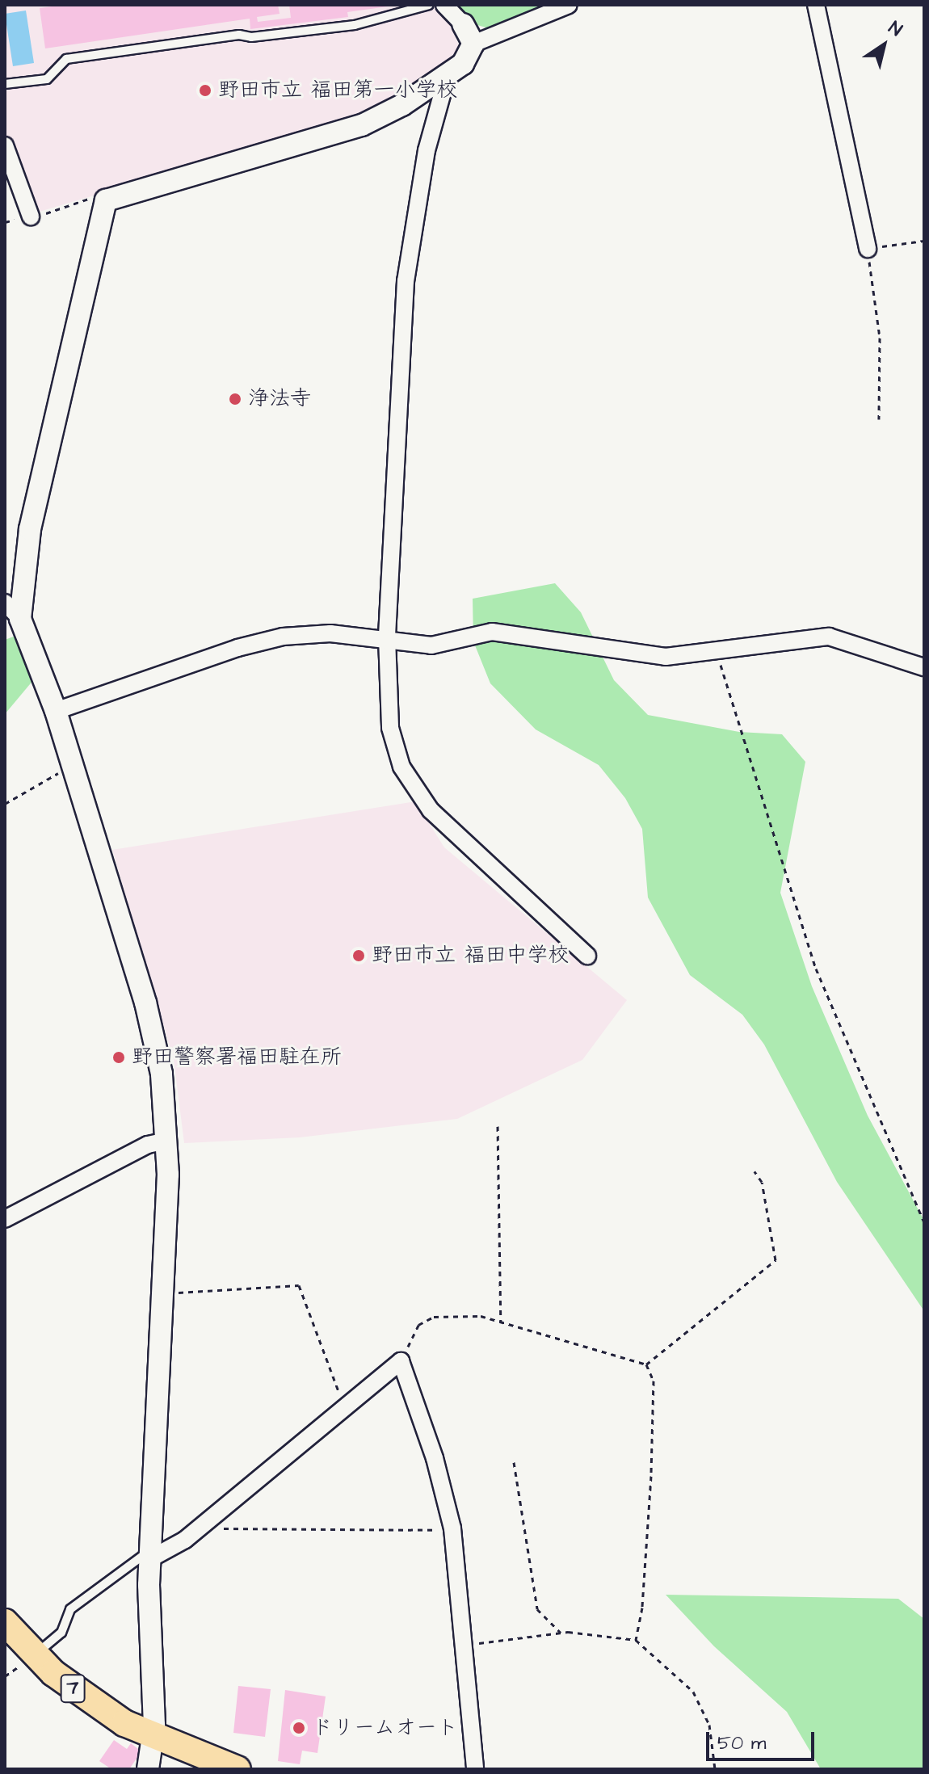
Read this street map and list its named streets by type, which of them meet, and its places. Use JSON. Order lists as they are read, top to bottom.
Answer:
{
  "streets": {
    "main road": ["7"]
  },
  "places": [
    "野田市立 福田第一小学校",
    "浄法寺",
    "野田市立 福田中学校",
    "野田警察署福田駐在所",
    "ドリームオート"
  ],
  "scale_bar": "50 m",
  "north": "top right"
}
